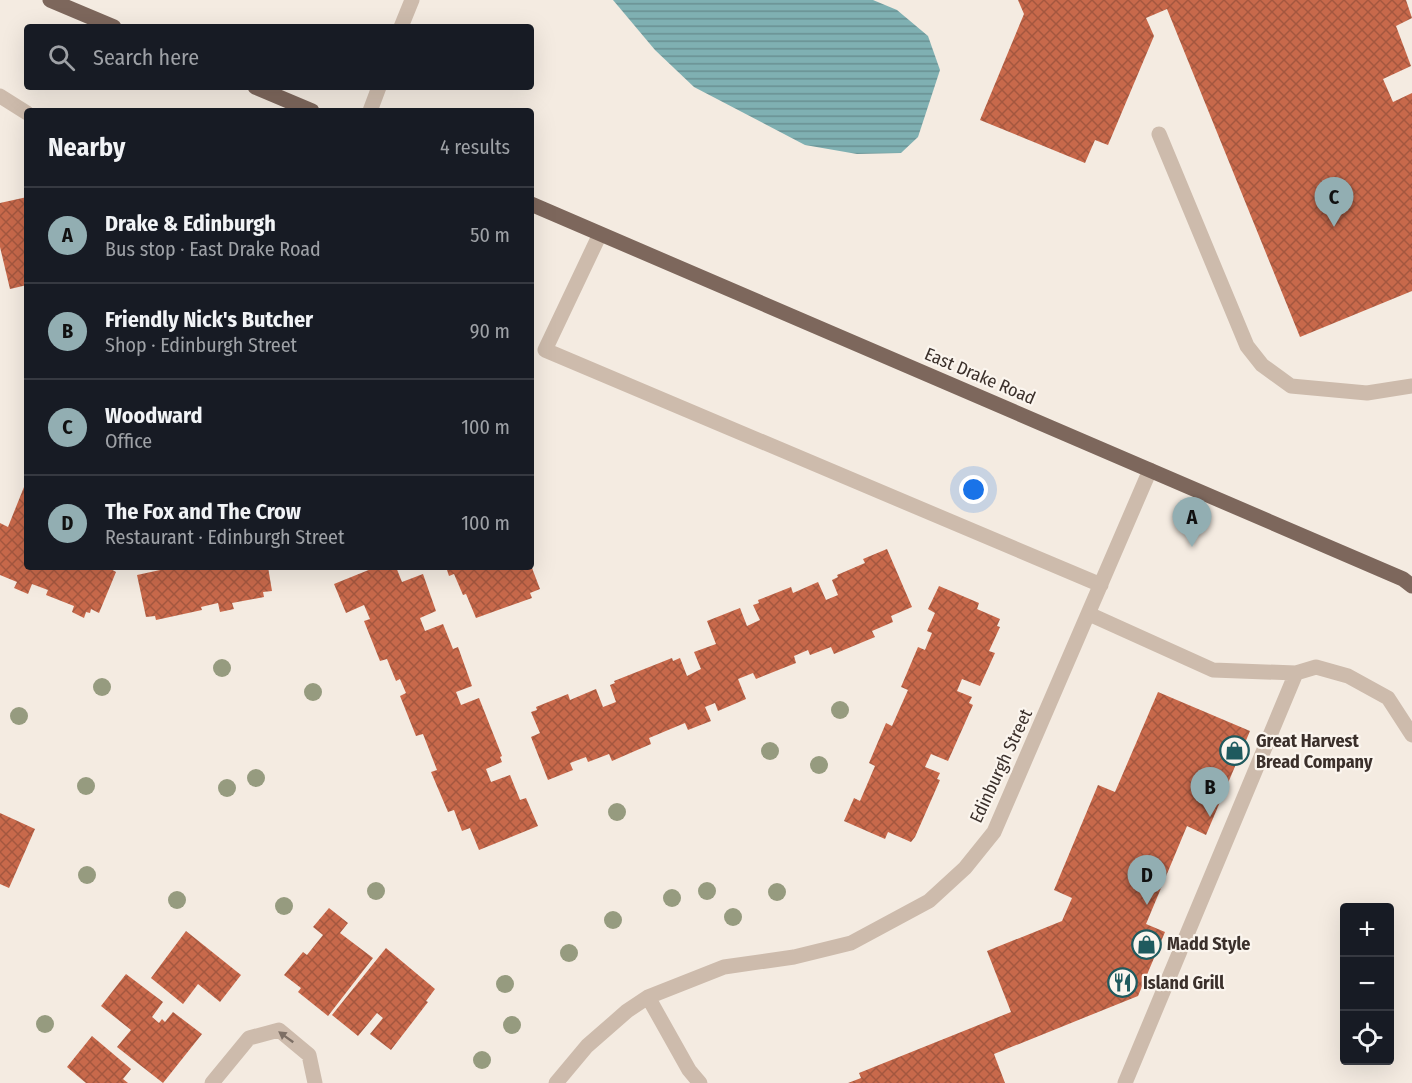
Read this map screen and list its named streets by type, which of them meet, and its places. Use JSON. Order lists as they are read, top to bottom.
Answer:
{
  "streets": {
    "main road": ["East Drake Road"],
    "street": ["Edinburgh Street"]
  },
  "crossings": [
    ["East Drake Road", "Edinburgh Street"]
  ],
  "places": {
    "shop": ["Great Harvest Bread Company", "Madd Style"],
    "restaurant": ["Island Grill"]
  },
  "page": {
    "search": "Search here",
    "heading": ["Nearby", "4 results"],
    "pins": [
      "C",
      "A",
      "B",
      "D"
    ],
    "list": [
      {
        "mark": "A",
        "name": "Drake & Edinburgh",
        "note": "Bus stop · East Drake Road",
        "value": "50 m"
      },
      {
        "mark": "B",
        "name": "Friendly Nick's Butcher",
        "note": "Shop · Edinburgh Street",
        "value": "90 m"
      },
      {
        "mark": "C",
        "name": "Woodward",
        "note": "Office",
        "value": "100 m"
      },
      {
        "mark": "D",
        "name": "The Fox and The Crow",
        "note": "Restaurant · Edinburgh Street",
        "value": "100 m"
      }
    ],
    "map_buttons": ["+", "−"]
  }
}
